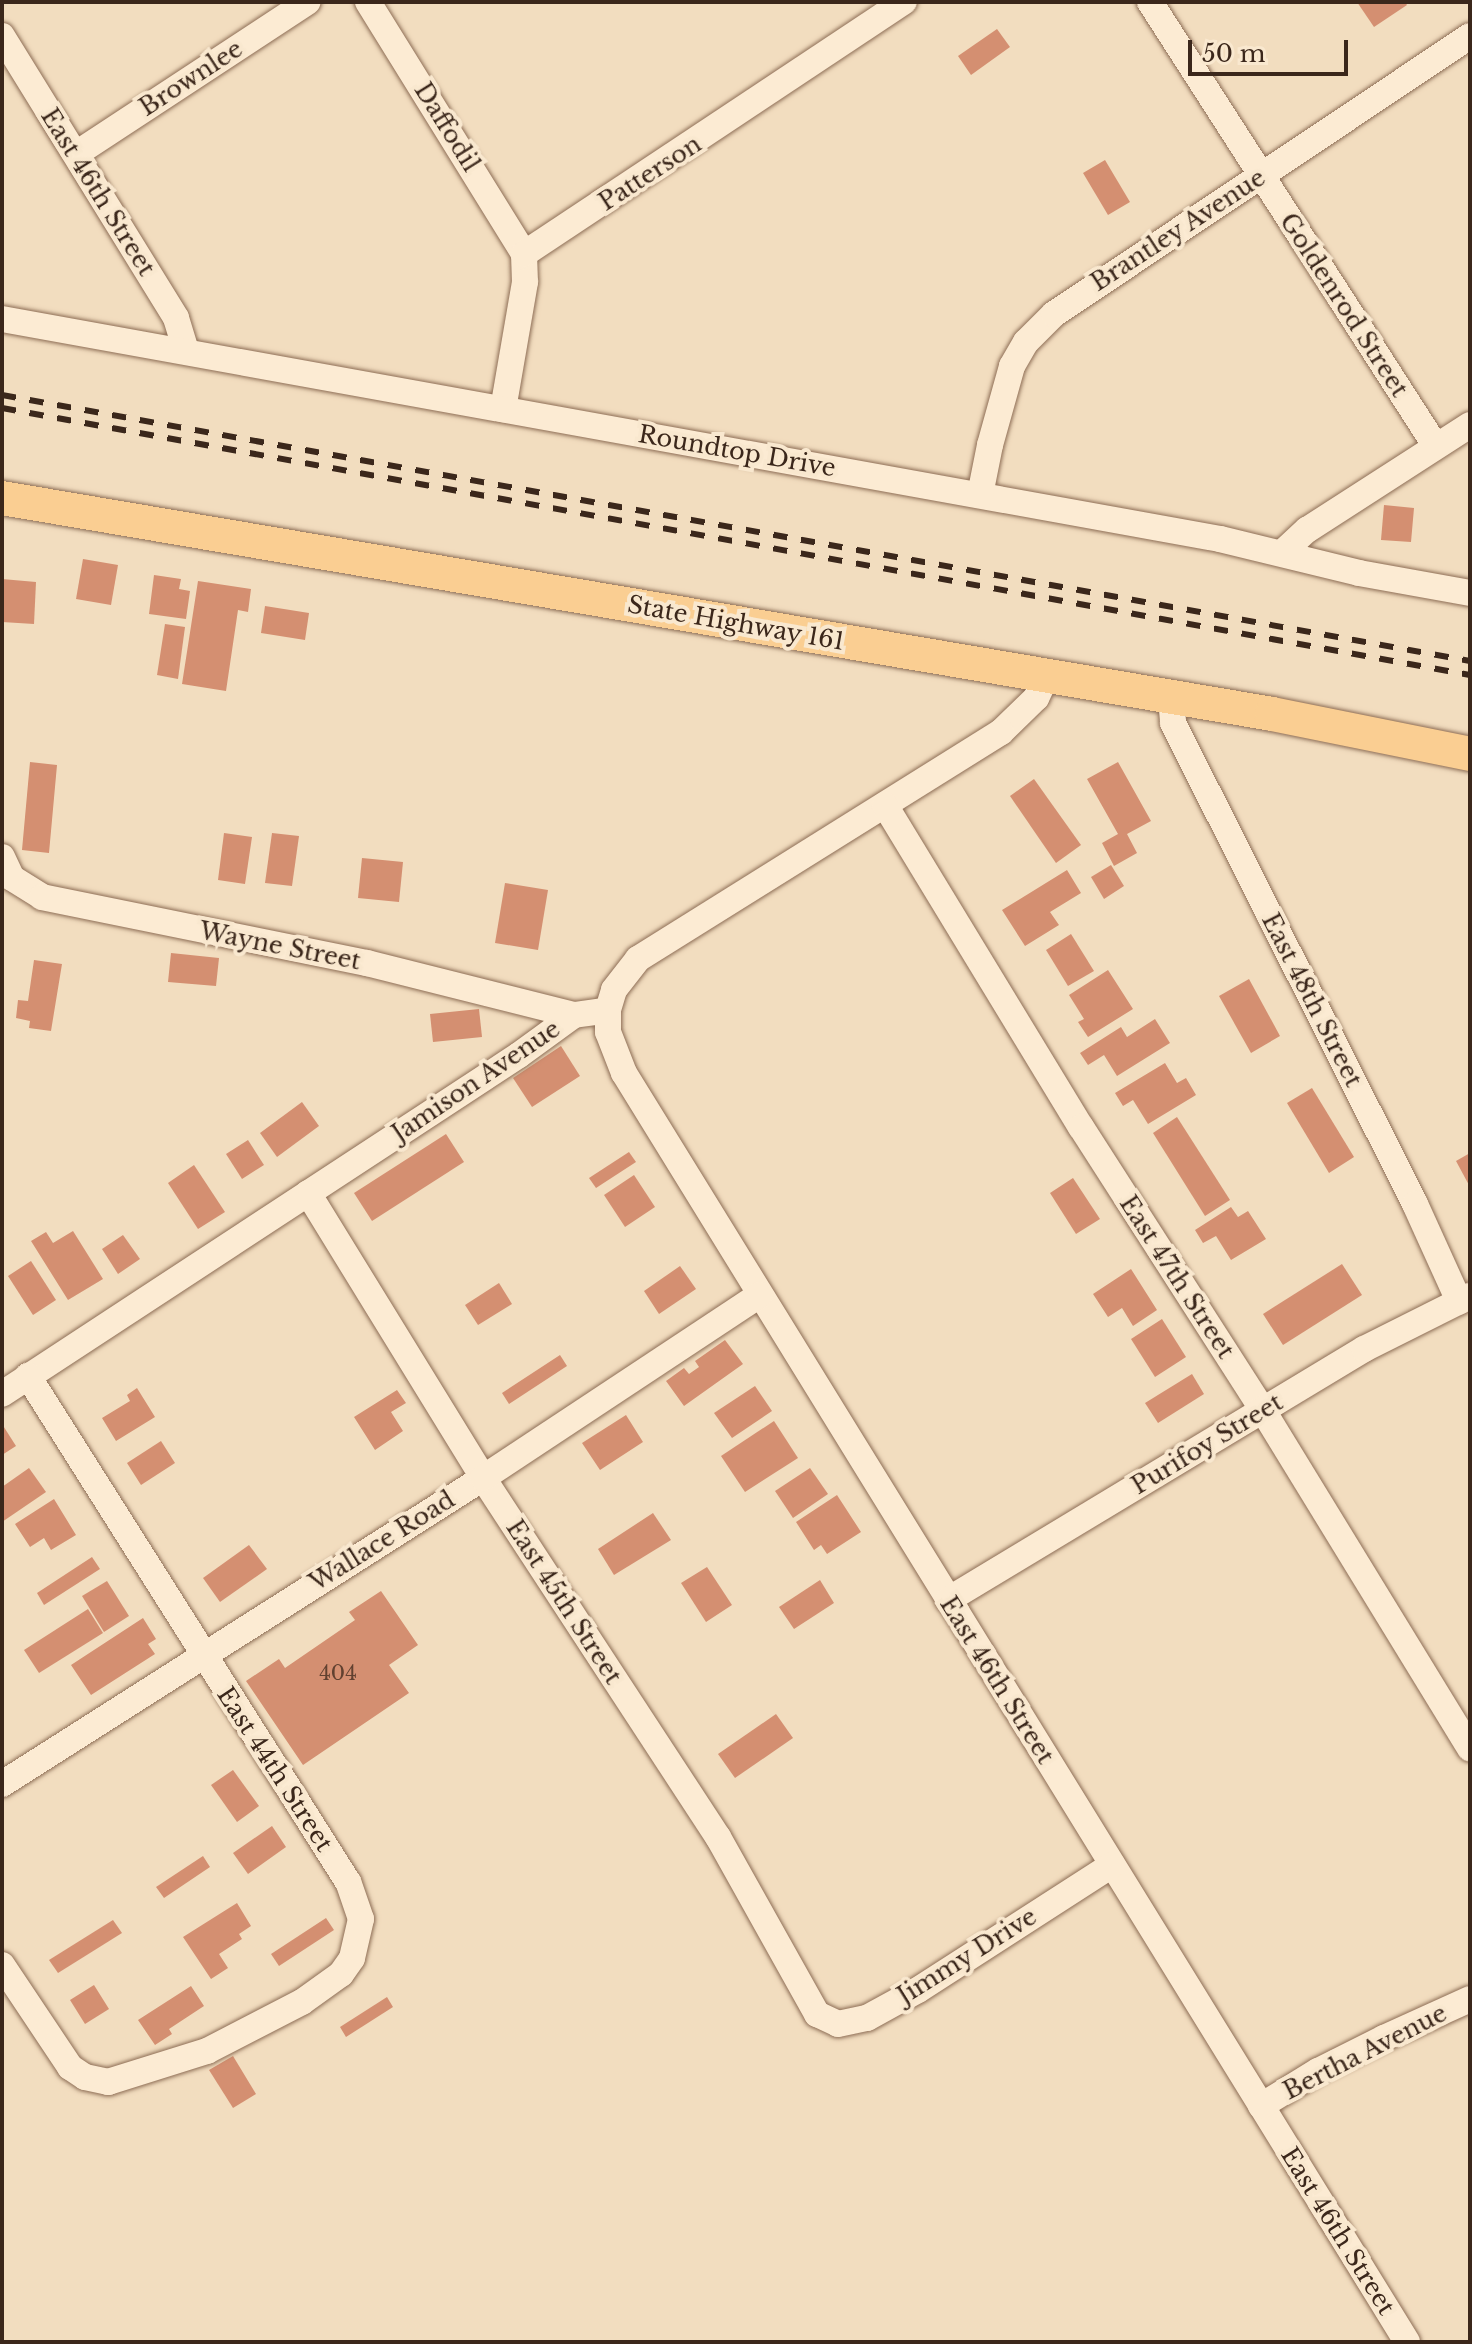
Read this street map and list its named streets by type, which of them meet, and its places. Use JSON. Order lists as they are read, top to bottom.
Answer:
{
  "streets": {
    "main road": ["State Highway 161"],
    "street": [
      "Brownlee",
      "Daffodil",
      "Patterson",
      "East 46th Street",
      "Brantley Avenue",
      "Goldenrod Street",
      "Roundtop Drive",
      "Wayne Street",
      "East 48th Street",
      "Jamison Avenue",
      "East 47th Street",
      "Purifoy Street",
      "Wallace Road",
      "East 45th Street",
      "East 44th Street",
      "Jimmy Drive",
      "Bertha Avenue"
    ]
  },
  "crossings": [
    ["Brownlee", "East 46th Street"],
    ["Daffodil", "Patterson"],
    ["East 46th Street", "Roundtop Drive"],
    ["East 46th Street", "Jamison Avenue"],
    ["East 46th Street", "Purifoy Street"],
    ["East 46th Street", "Wallace Road"],
    ["East 46th Street", "Jimmy Drive"],
    ["East 46th Street", "Bertha Avenue"],
    ["Brantley Avenue", "Goldenrod Street"],
    ["Brantley Avenue", "Roundtop Drive"],
    ["State Highway 161", "East 48th Street"],
    ["Wayne Street", "Jamison Avenue"],
    ["East 48th Street", "Purifoy Street"],
    ["Jamison Avenue", "East 45th Street"],
    ["Jamison Avenue", "East 44th Street"],
    ["East 47th Street", "Purifoy Street"],
    ["Wallace Road", "East 45th Street"],
    ["Wallace Road", "East 44th Street"],
    ["East 45th Street", "Jimmy Drive"]
  ],
  "house_numbers": ["404"],
  "scale_bar": "50 m"
}
